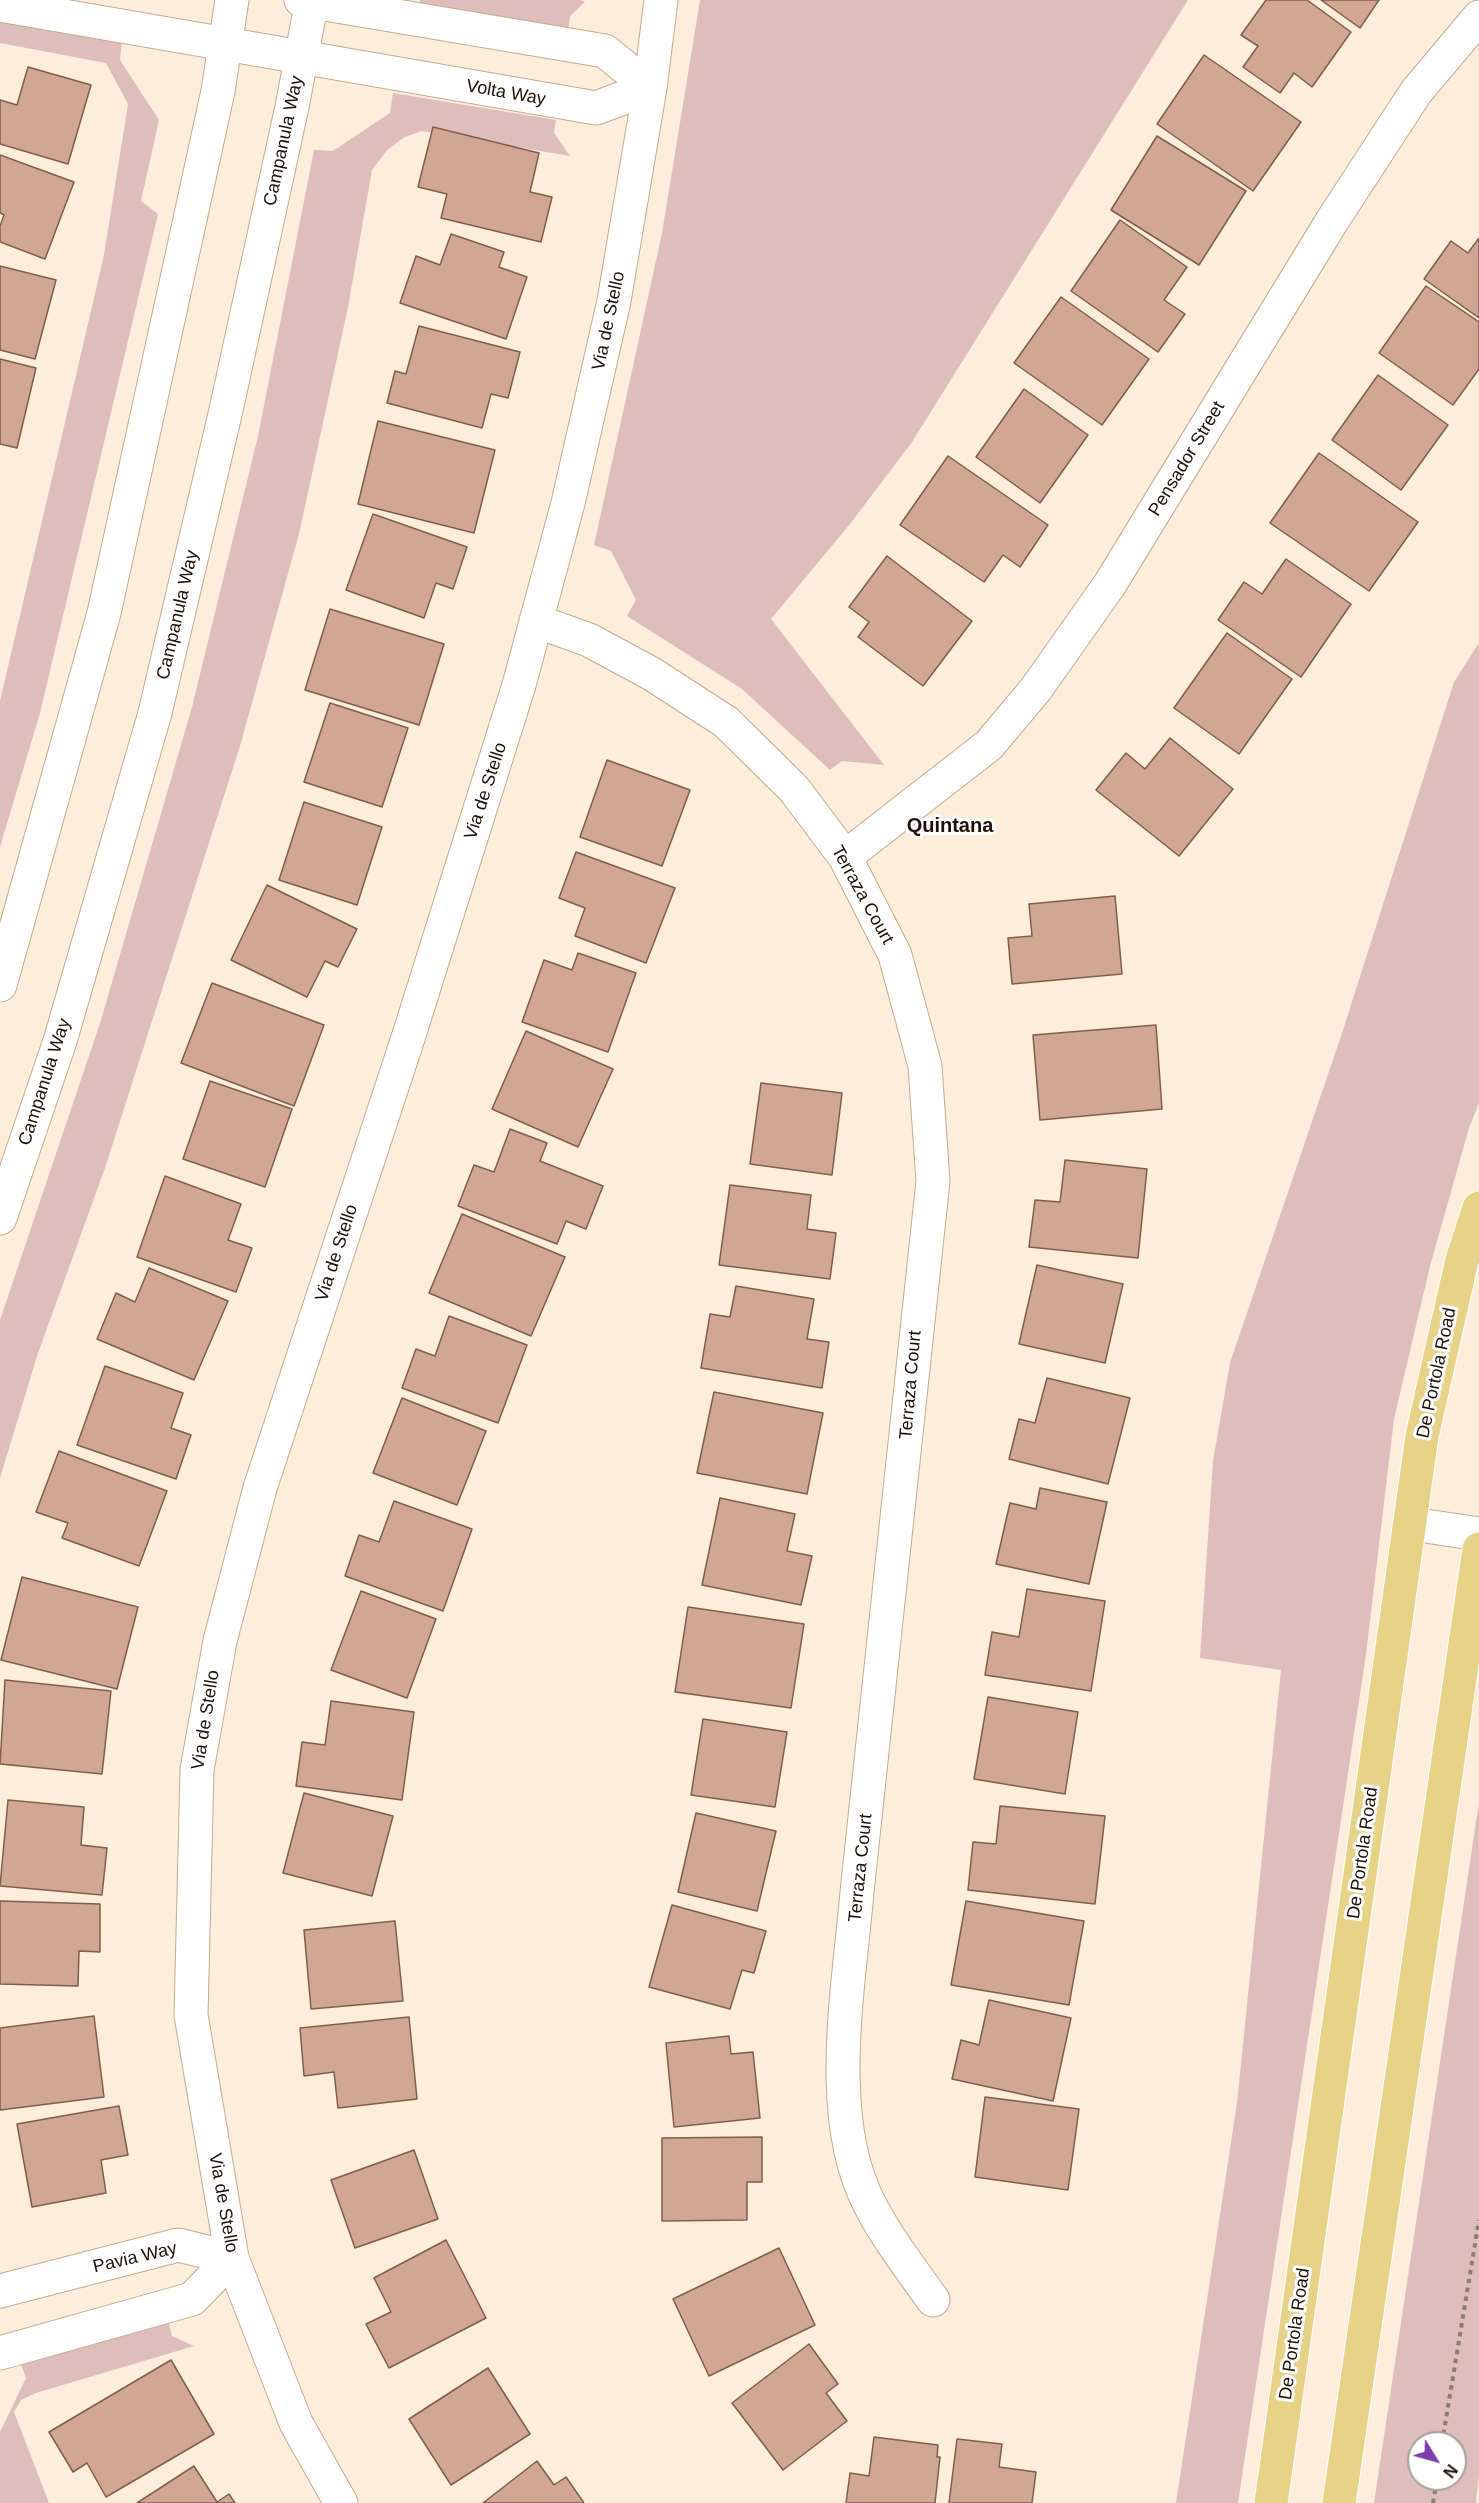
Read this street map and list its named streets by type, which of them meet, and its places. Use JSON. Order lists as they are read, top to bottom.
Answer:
{
  "streets": {
    "main road": ["De Portola Road"],
    "street": [
      "Volta Way",
      "Campanula Way",
      "Via de Stello",
      "Pensador Street",
      "Terraza Court",
      "Pavia Way"
    ]
  },
  "crossings": [
    ["Volta Way", "Campanula Way"],
    ["Volta Way", "Via de Stello"],
    ["Via de Stello", "Terraza Court"],
    ["Via de Stello", "Pavia Way"],
    ["Pensador Street", "Terraza Court"]
  ],
  "districts": ["Quintana"],
  "north": "bottom right"
}
